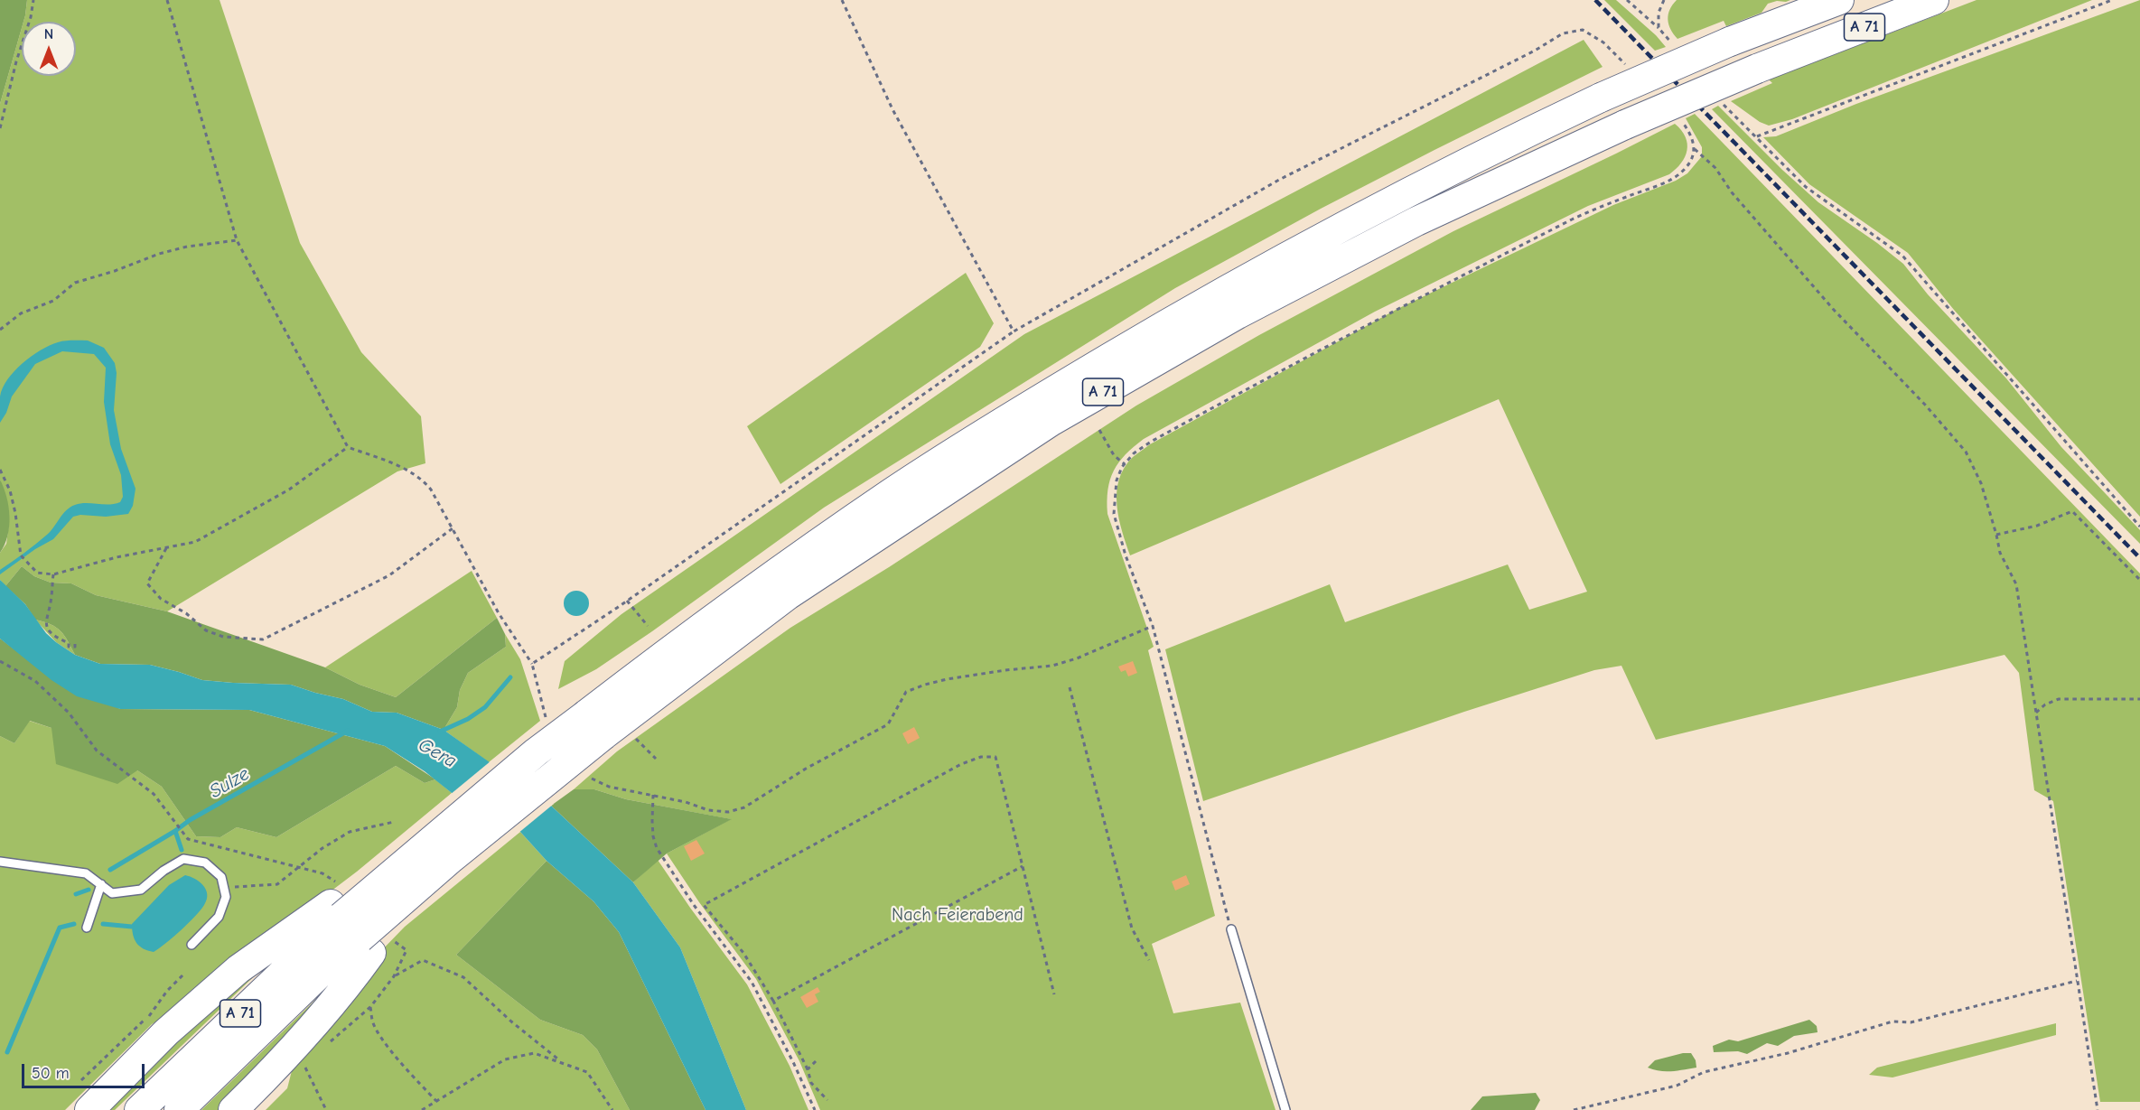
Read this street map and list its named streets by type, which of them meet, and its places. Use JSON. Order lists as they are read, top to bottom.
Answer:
{
  "streets": {
    "highway": ["A 71"]
  },
  "water": ["Gera", "Sulze"],
  "parks": ["Nach Feierabend"],
  "scale_bar": "50 m",
  "north": "top"
}
